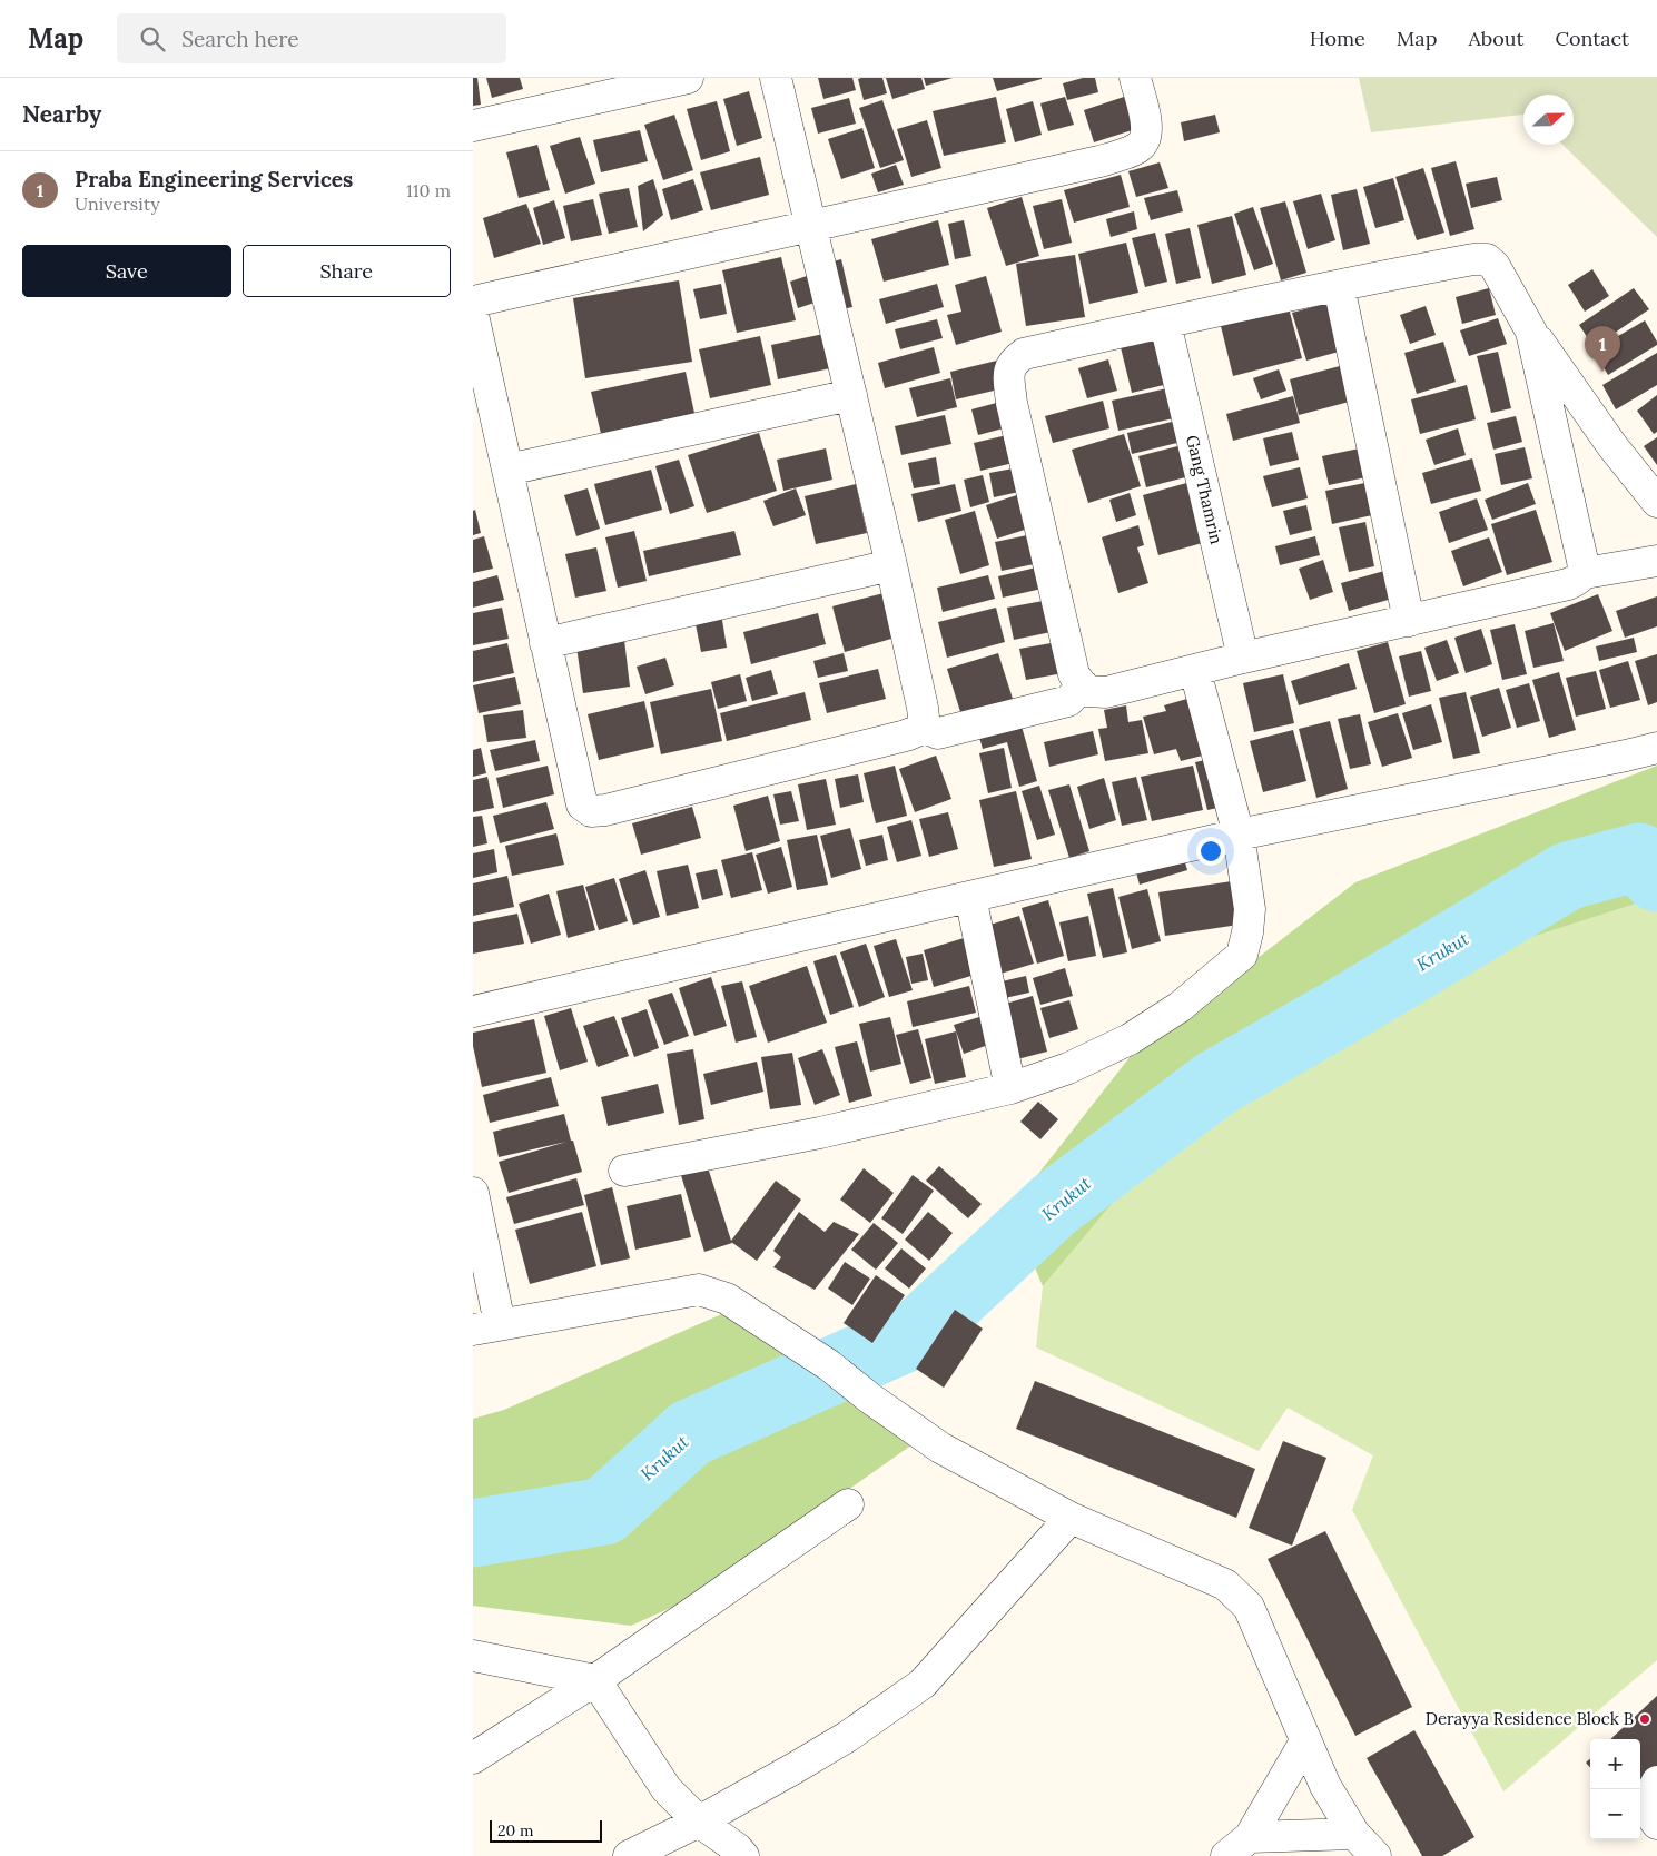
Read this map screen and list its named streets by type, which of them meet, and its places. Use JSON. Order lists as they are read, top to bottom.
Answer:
{
  "streets": {
    "street": ["Gang Thamrin"]
  },
  "water": ["Krukut"],
  "places": ["Derayya Residence Block B"],
  "scale_bar": "20 m",
  "north": "right",
  "page": {
    "header": "Map",
    "search": "Search here",
    "nav": [
      "Home",
      "Map",
      "About",
      "Contact"
    ],
    "heading": "Nearby",
    "list": [
      {
        "mark": "1",
        "name": "Praba Engineering Services",
        "note": "University",
        "value": "110 m"
      }
    ],
    "buttons": ["Save", "Share"],
    "pins": "1",
    "map_buttons": ["+", "−"],
    "scale": "20 m"
  }
}
